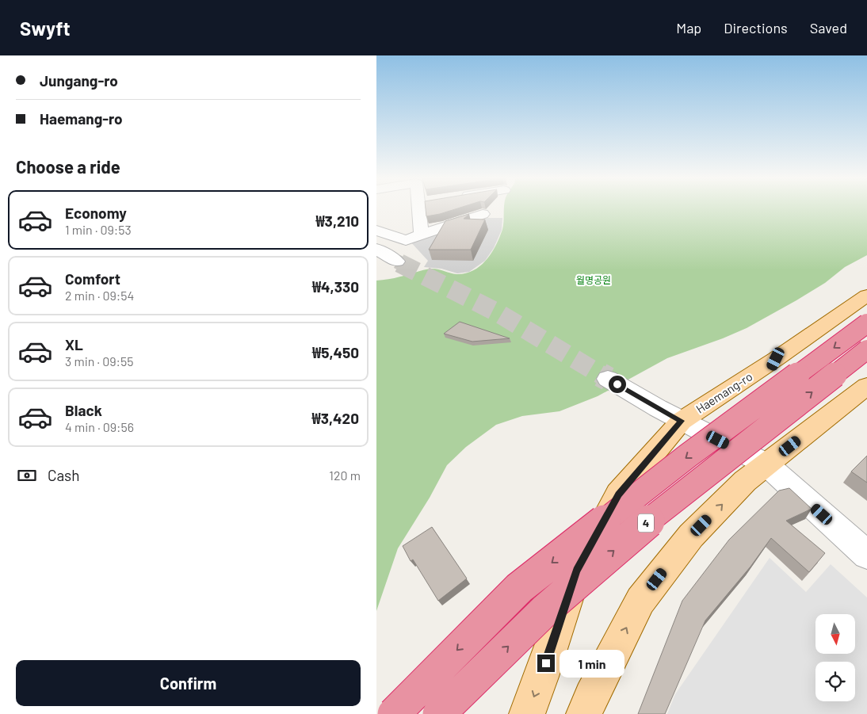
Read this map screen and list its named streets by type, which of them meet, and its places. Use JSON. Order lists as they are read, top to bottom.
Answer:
{
  "streets": {
    "highway": ["4"],
    "main road": ["Haemang-ro"]
  },
  "parks": ["월명공원"],
  "north": "bottom",
  "page": {
    "header": "Swyft",
    "nav": ["Map", "Directions", "Saved"],
    "banner": ["Jungang-ro", "Haemang-ro"],
    "heading": "Choose a ride",
    "list": [
      {
        "name": "Economy",
        "note": "1 min · 09:53",
        "value": "₩3,210"
      },
      {
        "name": "Comfort",
        "note": "2 min · 09:54",
        "value": "₩4,330"
      },
      {
        "name": "XL",
        "note": "3 min · 09:55",
        "value": "₩5,450"
      },
      {
        "name": "Black",
        "note": "4 min · 09:56",
        "value": "₩3,420"
      }
    ],
    "pay": ["Cash", "120 m"],
    "bubble": "1 min",
    "buttons": "Confirm"
  }
}
